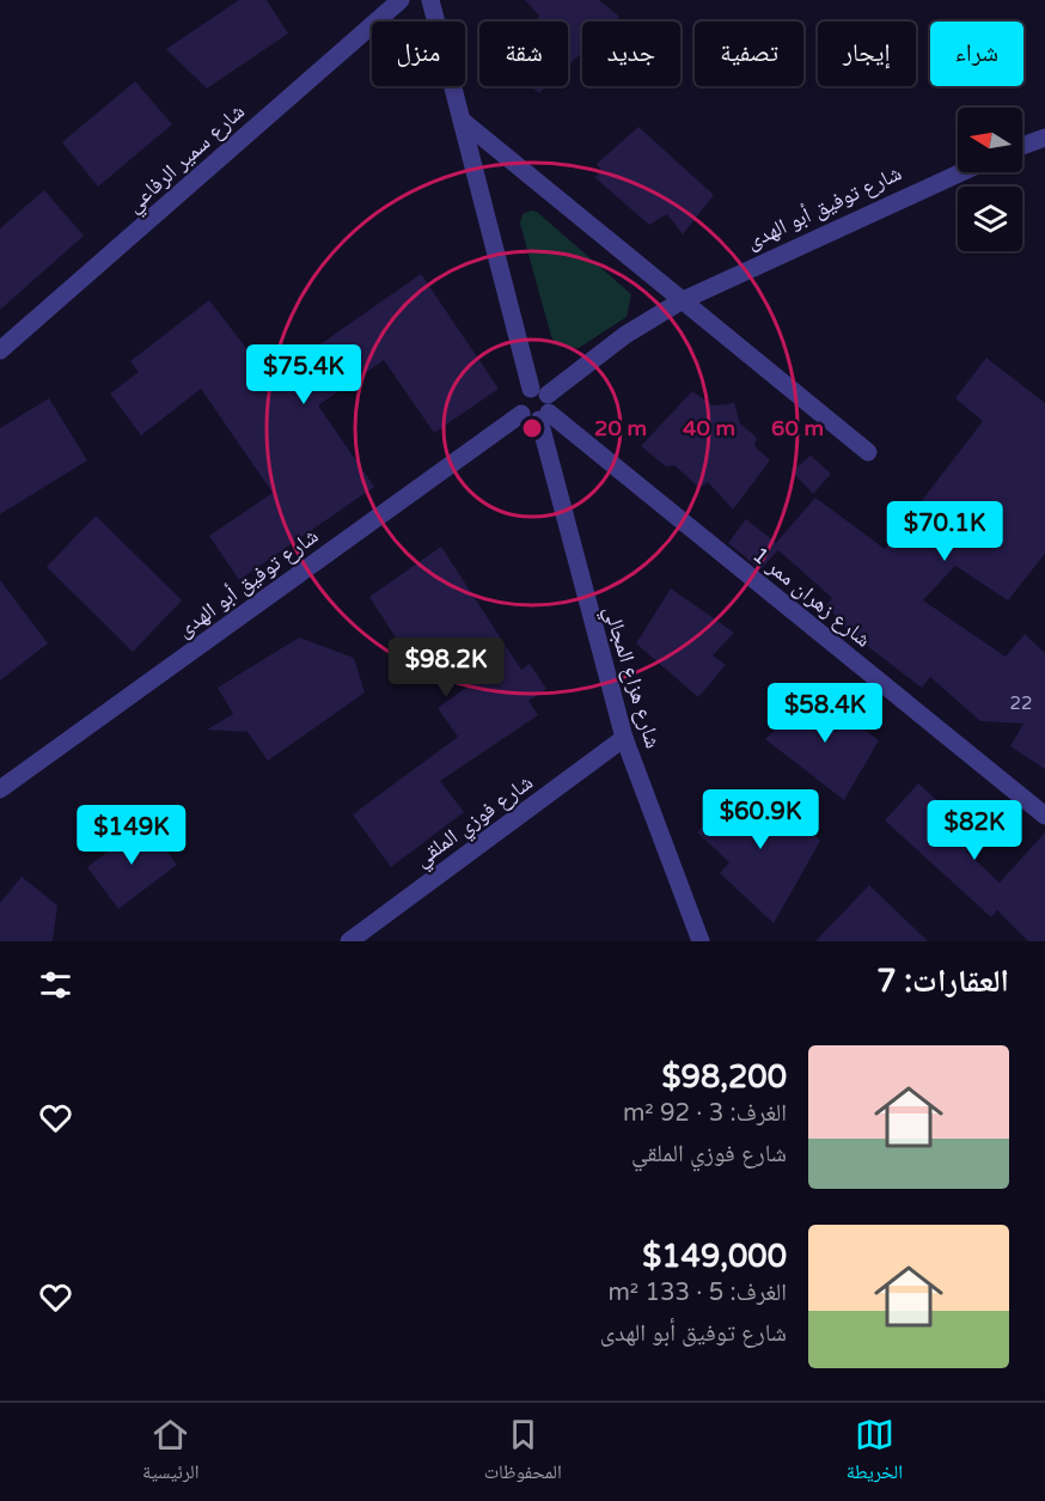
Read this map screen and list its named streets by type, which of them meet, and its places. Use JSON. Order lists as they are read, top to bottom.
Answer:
{
  "streets": {
    "street": [
      "شارع سمير الرفاعي",
      "شارع توفيق أبو الهدى",
      "شارع زهران ممر 1",
      "شارع هزاع المجالي",
      "شارع فوزي الملقي"
    ]
  },
  "crossings": [
    ["شارع توفيق أبو الهدى", "شارع زهران ممر 1"],
    ["شارع توفيق أبو الهدى", "شارع هزاع المجالي"],
    ["شارع زهران ممر 1", "شارع هزاع المجالي"],
    ["شارع هزاع المجالي", "شارع فوزي الملقي"]
  ],
  "house_numbers": ["22"],
  "north": "left",
  "page": {
    "chip": [
      "شراء",
      "إيجار",
      "تصفية",
      "جديد",
      "شقة",
      "منزل"
    ],
    "price": [
      "$75.4K",
      "$70.1K",
      "$98.2K",
      "$58.4K",
      "$60.9K",
      "$82K",
      "$149K"
    ],
    "heading": "العقارات: 7",
    "list": [
      {
        "name": "$98,200",
        "note": "الغرف: 3 · 92 m² · شارع فوزي الملقي"
      },
      {
        "name": "$149,000",
        "note": "الغرف: 5 · 133 m² · شارع توفيق أبو الهدى"
      }
    ],
    "tabs": ["الخريطة", "المحفوظات", "الرئيسية"]
  },
  "rings": ["20 m", "40 m", "60 m"]
}
